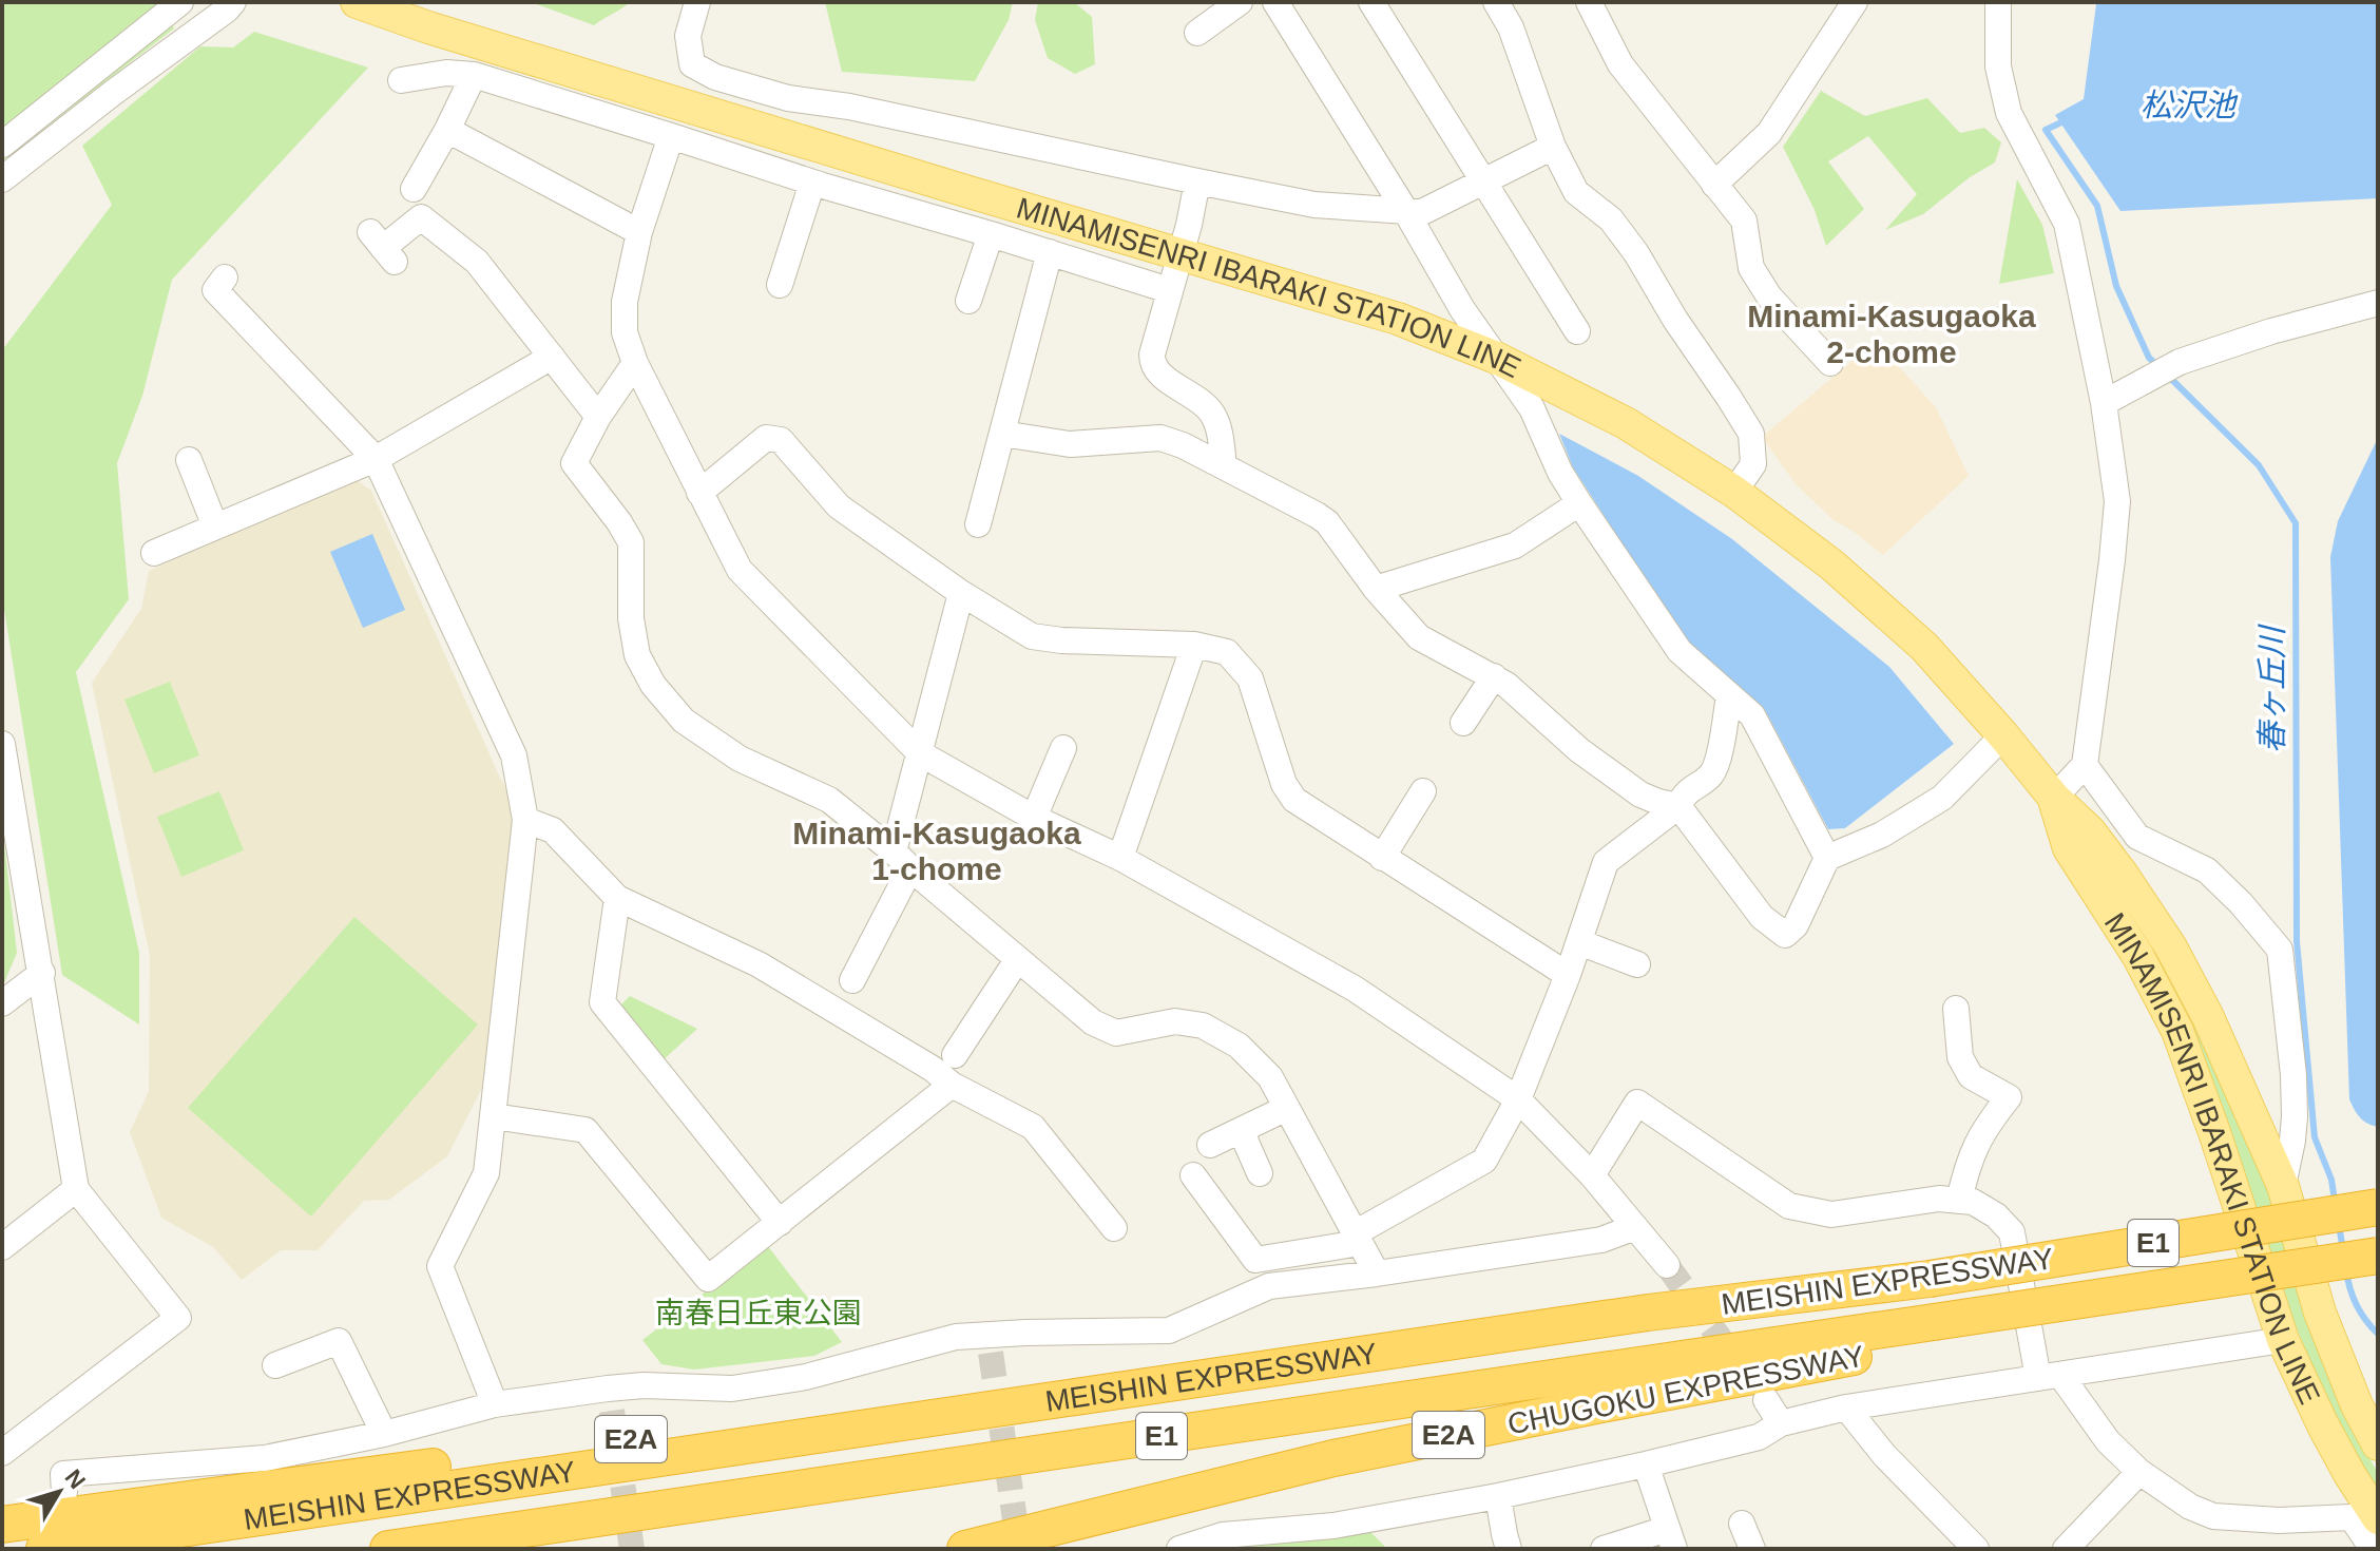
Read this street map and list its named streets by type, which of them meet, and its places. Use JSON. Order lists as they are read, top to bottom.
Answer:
{
  "streets": {
    "highway": [
      "E1",
      "MEISHIN EXPRESSWAY",
      "CHUGOKU EXPRESSWAY",
      "E2A"
    ],
    "main road": ["MINAMISENRI IBARAKI STATION LINE"]
  },
  "crossings": [
    ["E1", "CHUGOKU EXPRESSWAY"],
    ["MEISHIN EXPRESSWAY", "CHUGOKU EXPRESSWAY"],
    ["MEISHIN EXPRESSWAY", "E2A"]
  ],
  "districts": ["Minami-Kasugaoka 2-chome", "Minami-Kasugaoka 1-chome"],
  "water": ["松沢池", "春ヶ丘川"],
  "parks": ["南春日丘東公園"],
  "north": "top right"
}
